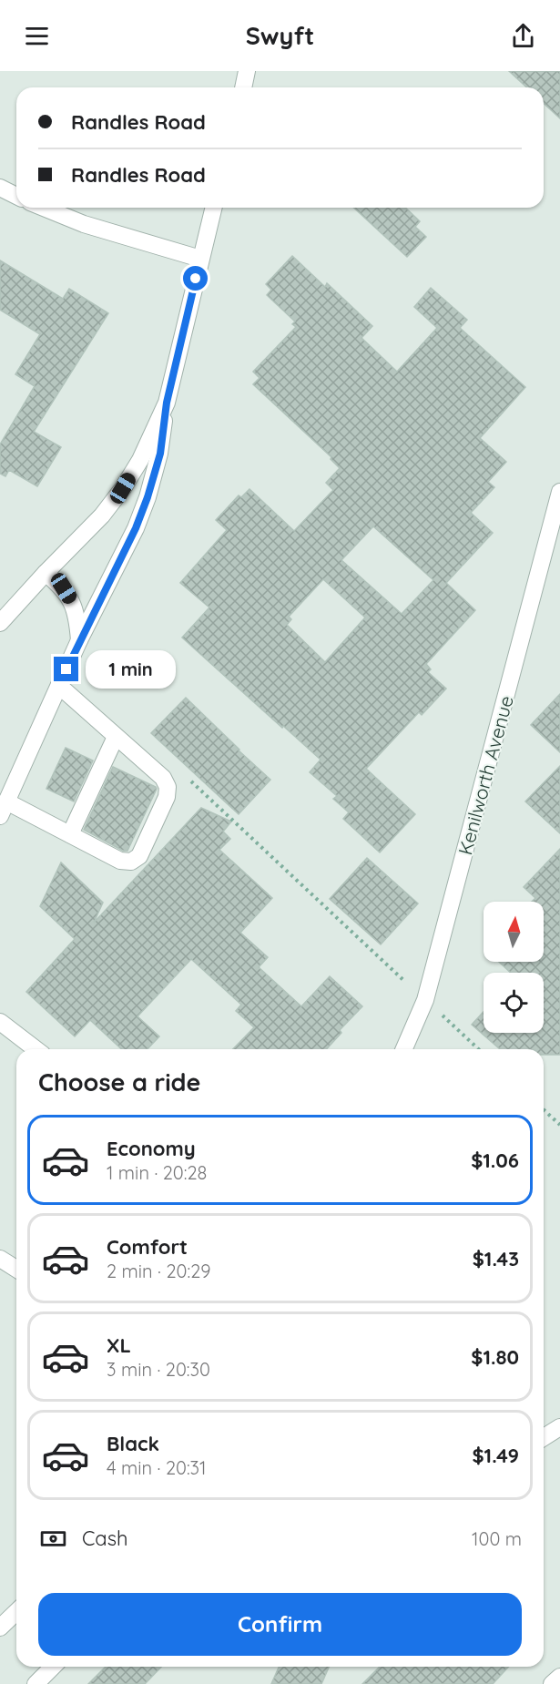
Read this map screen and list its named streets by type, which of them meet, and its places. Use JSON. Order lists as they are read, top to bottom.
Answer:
{
  "streets": {
    "street": ["Kenilworth Avenue"]
  },
  "north": "top",
  "page": {
    "header": "Swyft",
    "banner": ["Randles Road", "Randles Road"],
    "bubble": "1 min",
    "heading": "Choose a ride",
    "list": [
      {
        "name": "Economy",
        "note": "1 min · 20:28",
        "value": "$1.06"
      },
      {
        "name": "Comfort",
        "note": "2 min · 20:29",
        "value": "$1.43"
      },
      {
        "name": "XL",
        "note": "3 min · 20:30",
        "value": "$1.80"
      },
      {
        "name": "Black",
        "note": "4 min · 20:31",
        "value": "$1.49"
      }
    ],
    "pay": ["Cash", "100 m"],
    "buttons": "Confirm"
  }
}
